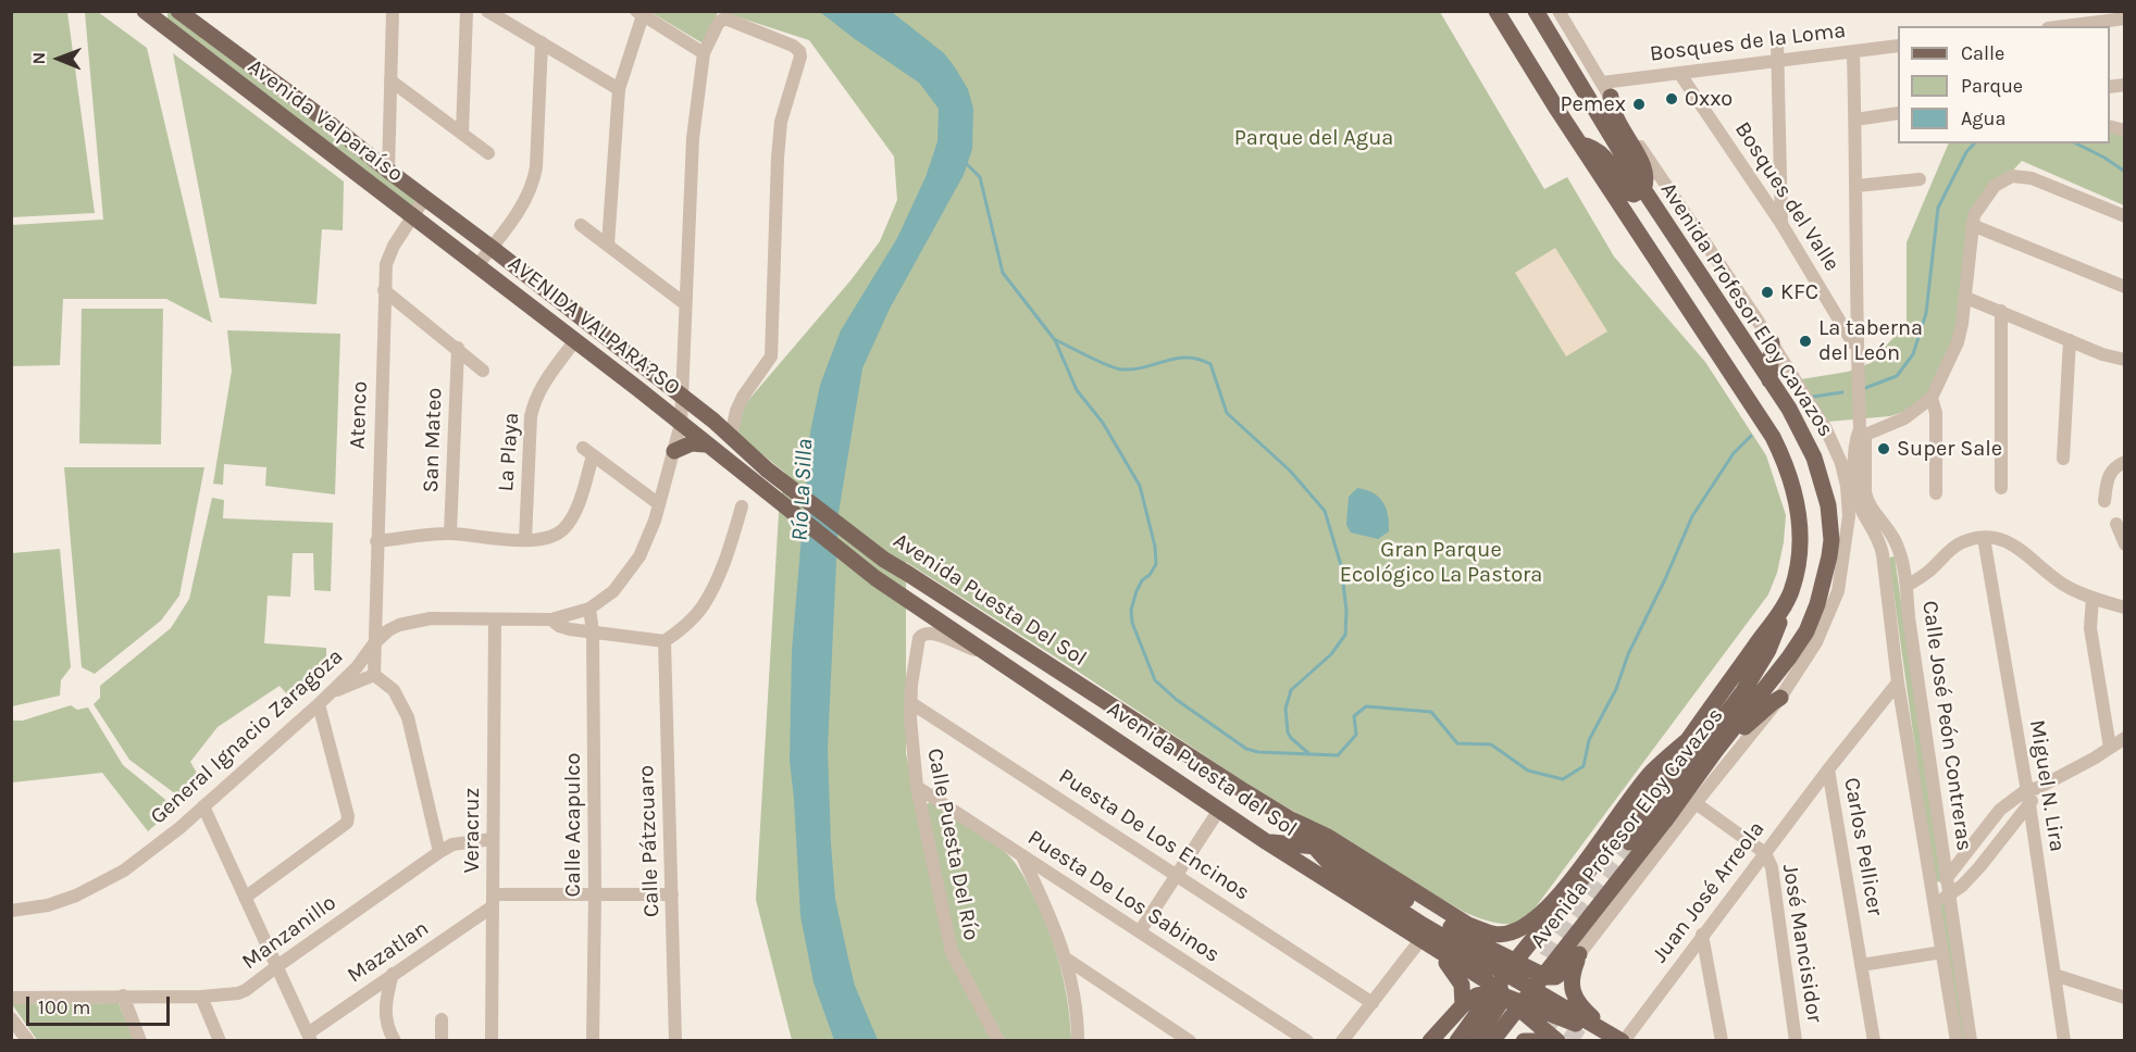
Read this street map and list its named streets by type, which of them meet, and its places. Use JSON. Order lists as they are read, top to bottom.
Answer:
{
  "streets": {
    "main road": [
      "Avenida Valparaíso",
      "Avenida Profesor Eloy Cavazos",
      "AVENIDA VALPARA?SO",
      "Avenida Puesta Del Sol",
      "Avenida Puesta del Sol"
    ],
    "street": [
      "Bosques de la Loma",
      "Bosques del Valle",
      "Atenco",
      "San Mateo",
      "La Playa",
      "Calle José Peón Contreras",
      "General Ignacio Zaragoza",
      "Miguel N. Lira",
      "Calle Acapulco",
      "Veracruz",
      "Puesta De Los Encinos",
      "Calle Pátzcuaro",
      "Calle Puesta Del Río",
      "Carlos Pellicer",
      "Juan José Arreola",
      "Puesta De Los Sabinos",
      "Manzanillo",
      "José Mancisidor",
      "Mazatlan"
    ]
  },
  "crossings": [
    ["Bosques de la Loma", "Bosques del Valle"],
    ["Bosques de la Loma", "Calle José Peón Contreras"],
    ["Avenida Valparaíso", "AVENIDA VALPARA?SO"],
    ["Avenida Valparaíso", "Atenco"],
    ["Bosques del Valle", "Calle José Peón Contreras"],
    ["Avenida Profesor Eloy Cavazos", "Avenida Puesta del Sol"],
    ["AVENIDA VALPARA?SO", "La Playa"],
    ["AVENIDA VALPARA?SO", "Avenida Puesta Del Sol"],
    ["Atenco", "General Ignacio Zaragoza"],
    ["Avenida Puesta Del Sol", "Avenida Puesta del Sol"],
    ["Calle José Peón Contreras", "Carlos Pellicer"],
    ["General Ignacio Zaragoza", "Calle Acapulco"],
    ["General Ignacio Zaragoza", "Veracruz"],
    ["General Ignacio Zaragoza", "Calle Pátzcuaro"],
    ["Avenida Puesta del Sol", "Calle Puesta Del Río"],
    ["Veracruz", "Manzanillo"],
    ["Veracruz", "Mazatlan"],
    ["Puesta De Los Encinos", "Calle Puesta Del Río"],
    ["Calle Puesta Del Río", "Puesta De Los Sabinos"],
    ["Carlos Pellicer", "Juan José Arreola"],
    ["Juan José Arreola", "José Mancisidor"]
  ],
  "water": ["Río La Silla"],
  "parks": ["Parque del Agua", "Gran Parque Ecológico La Pastora"],
  "places": [
    "Oxxo",
    "Pemex",
    "KFC",
    "La taberna del León",
    "Super Sale"
  ],
  "legend": ["Calle", "Parque", "Agua"],
  "scale_bar": "100 m",
  "north": "left"
}
